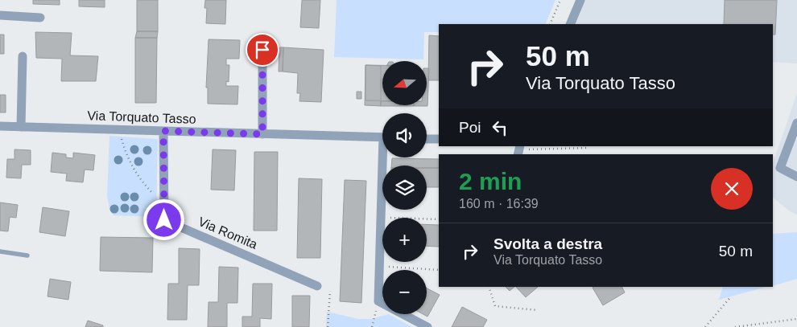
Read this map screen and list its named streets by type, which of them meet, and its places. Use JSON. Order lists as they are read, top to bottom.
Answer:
{
  "streets": {
    "street": ["Via Torquato Tasso", "Via Romita"]
  },
  "crossings": [
    ["Via Torquato Tasso", "Via Romita"]
  ],
  "north": "left",
  "page": {
    "turn": ["50 m", "Via Torquato Tasso"],
    "map_buttons": ["+", "−"],
    "then": "Poi",
    "heading": ["2 min", "160 m · 16:39"],
    "list": [
      {
        "name": "Svolta a destra",
        "note": "Via Torquato Tasso",
        "value": "50 m"
      }
    ]
  }
}
